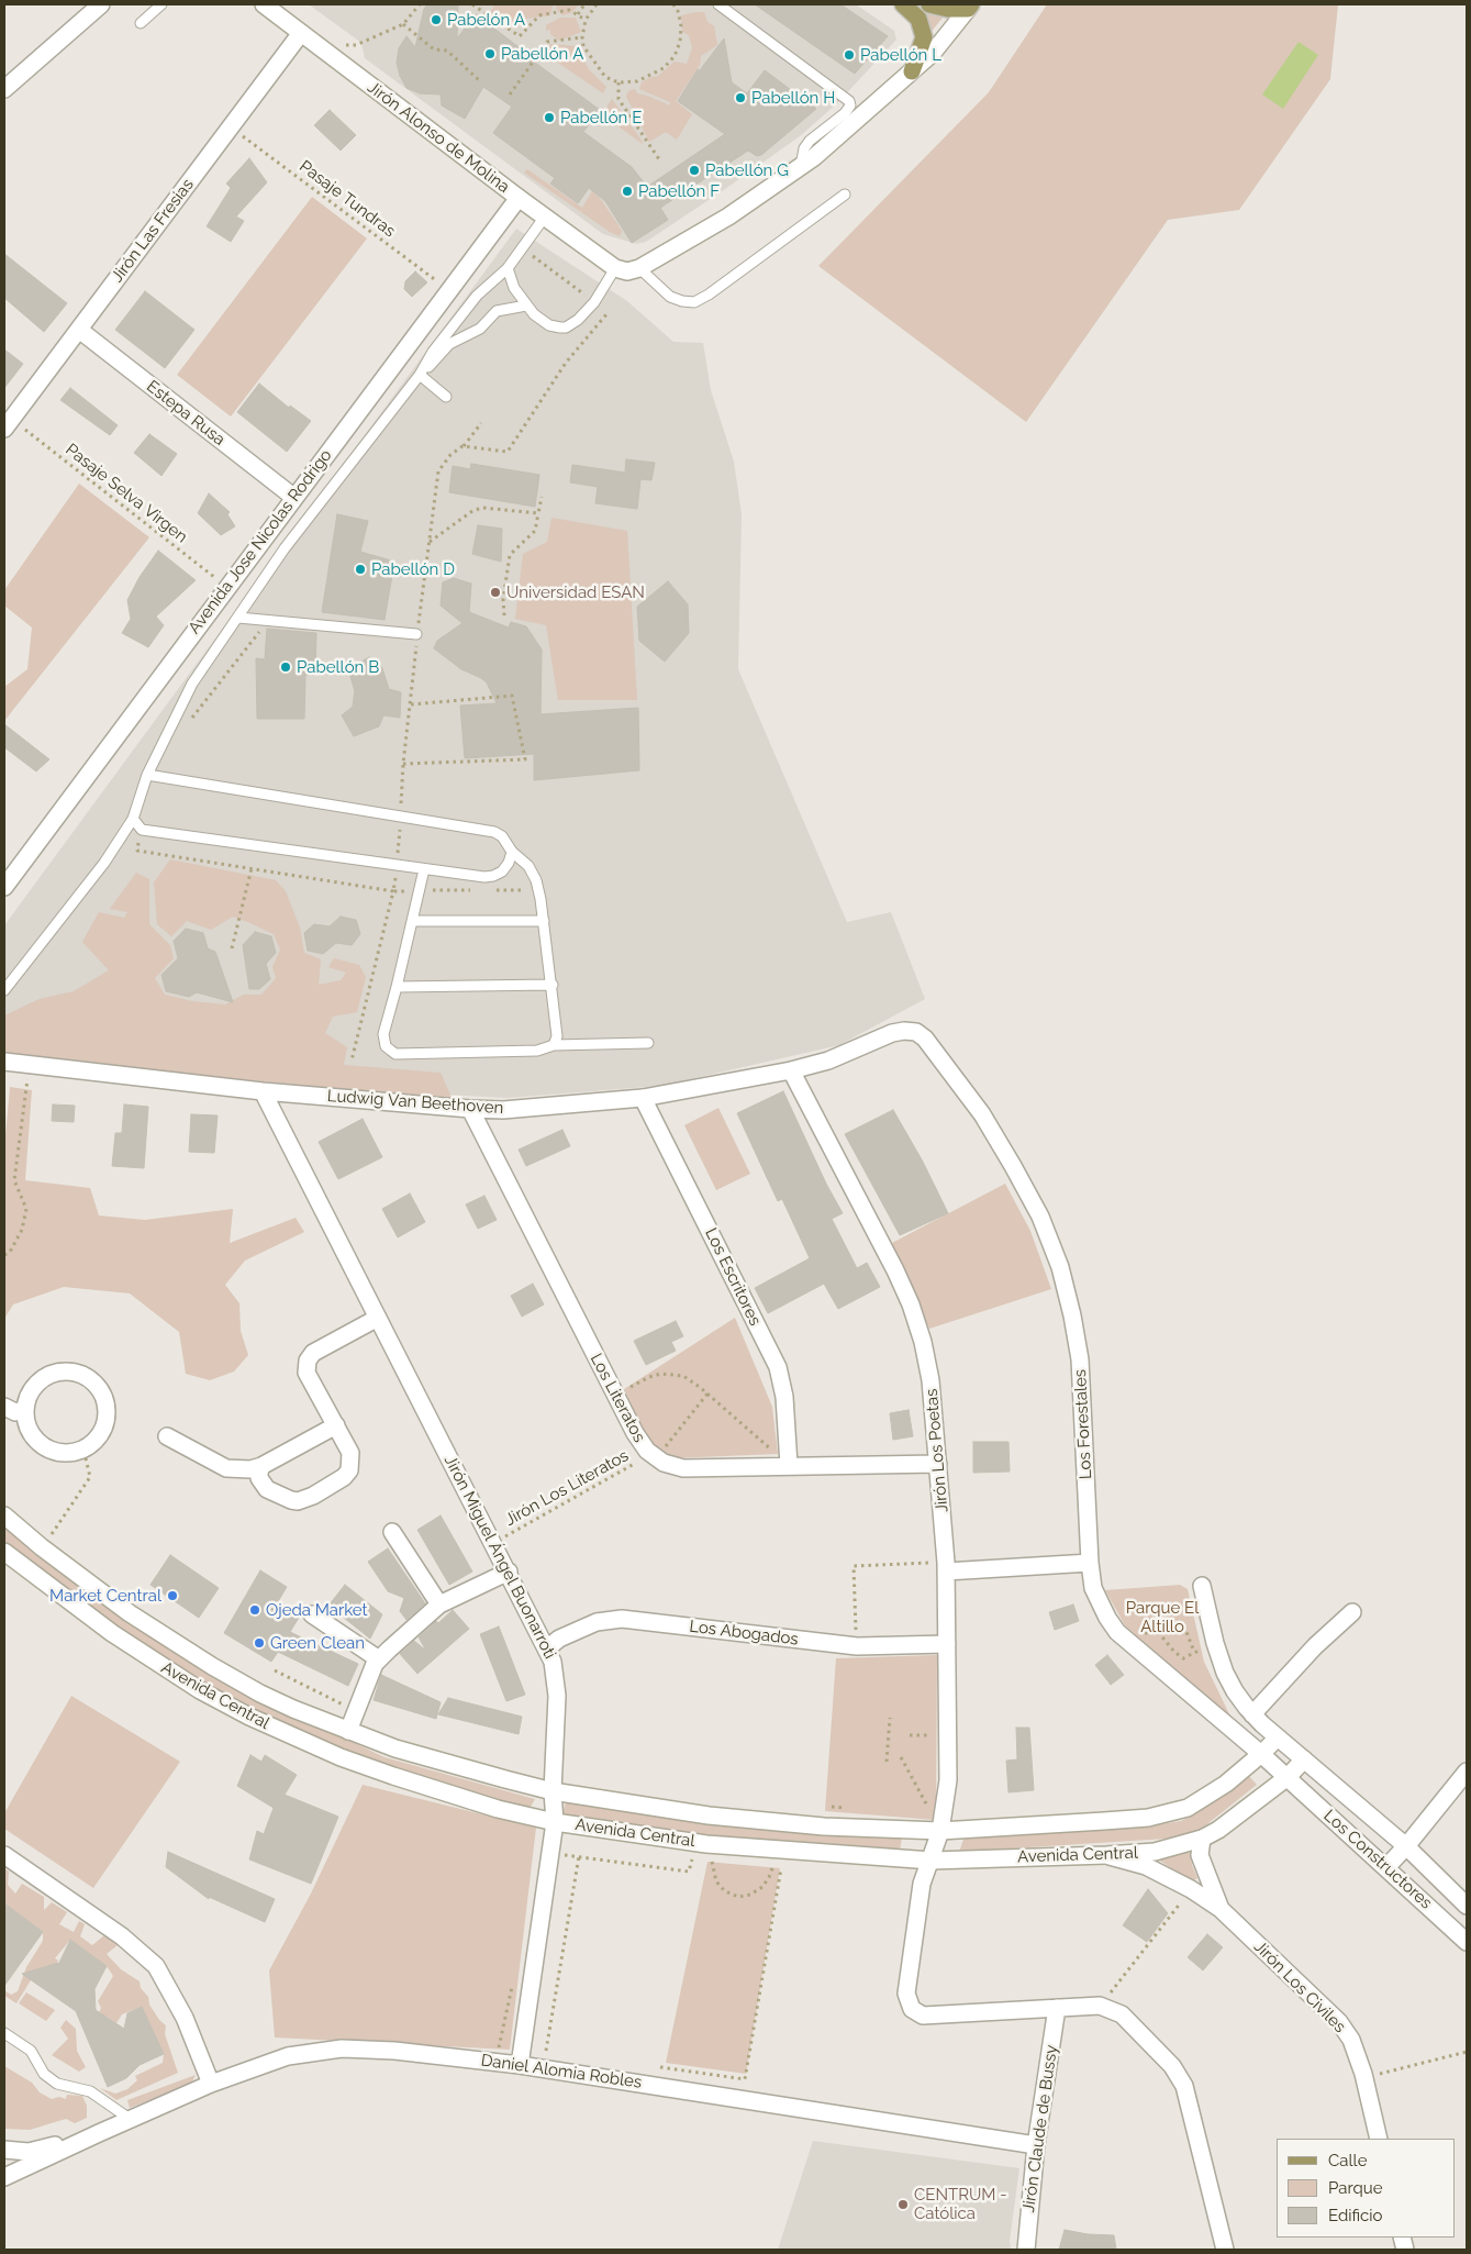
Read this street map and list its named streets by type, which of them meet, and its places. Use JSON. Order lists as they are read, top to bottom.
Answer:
{
  "streets": {
    "street": [
      "Jirón Alonso de Molina",
      "Jirón Las Fresias",
      "Estepa Rusa",
      "Avenida Jose Nicolas Rodrigo",
      "Ludwig Van Beethoven",
      "Los Escritores",
      "Los Literatos",
      "Los Forestales",
      "Jirón Los Poetas",
      "Jirón Miguel Ángel Buonarroti",
      "Los Abogados",
      "Avenida Central",
      "Los Constructores",
      "Jirón Los Civiles",
      "Daniel Alomia Robles",
      "Jirón Claude de Bussy"
    ],
    "path": ["Pasaje Tundras", "Pasaje Selva Virgen", "Jirón Los Literatos"]
  },
  "crossings": [
    ["Jirón Alonso de Molina", "Jirón Las Fresias"],
    ["Jirón Alonso de Molina", "Avenida Jose Nicolas Rodrigo"],
    ["Pasaje Tundras", "Jirón Las Fresias"],
    ["Pasaje Tundras", "Avenida Jose Nicolas Rodrigo"],
    ["Jirón Las Fresias", "Estepa Rusa"],
    ["Jirón Las Fresias", "Pasaje Selva Virgen"],
    ["Estepa Rusa", "Avenida Jose Nicolas Rodrigo"],
    ["Pasaje Selva Virgen", "Avenida Jose Nicolas Rodrigo"],
    ["Ludwig Van Beethoven", "Los Escritores"],
    ["Ludwig Van Beethoven", "Los Literatos"],
    ["Ludwig Van Beethoven", "Los Forestales"],
    ["Ludwig Van Beethoven", "Jirón Los Poetas"],
    ["Ludwig Van Beethoven", "Jirón Miguel Ángel Buonarroti"],
    ["Los Escritores", "Los Literatos"],
    ["Los Literatos", "Jirón Los Poetas"],
    ["Los Literatos", "Jirón Los Literatos"],
    ["Los Forestales", "Avenida Central"],
    ["Los Forestales", "Los Constructores"],
    ["Jirón Los Poetas", "Los Abogados"],
    ["Jirón Los Poetas", "Avenida Central"],
    ["Jirón Los Poetas", "Jirón Claude de Bussy"],
    ["Jirón Los Literatos", "Jirón Miguel Ángel Buonarroti"],
    ["Jirón Miguel Ángel Buonarroti", "Los Abogados"],
    ["Jirón Miguel Ángel Buonarroti", "Avenida Central"],
    ["Jirón Miguel Ángel Buonarroti", "Daniel Alomia Robles"],
    ["Avenida Central", "Los Constructores"],
    ["Avenida Central", "Jirón Los Civiles"],
    ["Daniel Alomia Robles", "Jirón Claude de Bussy"]
  ],
  "parks": ["Parque El Altillo"],
  "places": [
    "Pabelón A",
    "Pabellón A",
    "Pabellón L",
    "Pabellón H",
    "Pabellón E",
    "Pabellón G",
    "Pabellón F",
    "Pabellón D",
    "Universidad ESAN",
    "Pabellón B",
    "Market Central",
    "Ojeda Market",
    "Green Clean",
    "CENTRUM - Católica"
  ],
  "legend": ["Calle", "Parque", "Edificio"]
}
